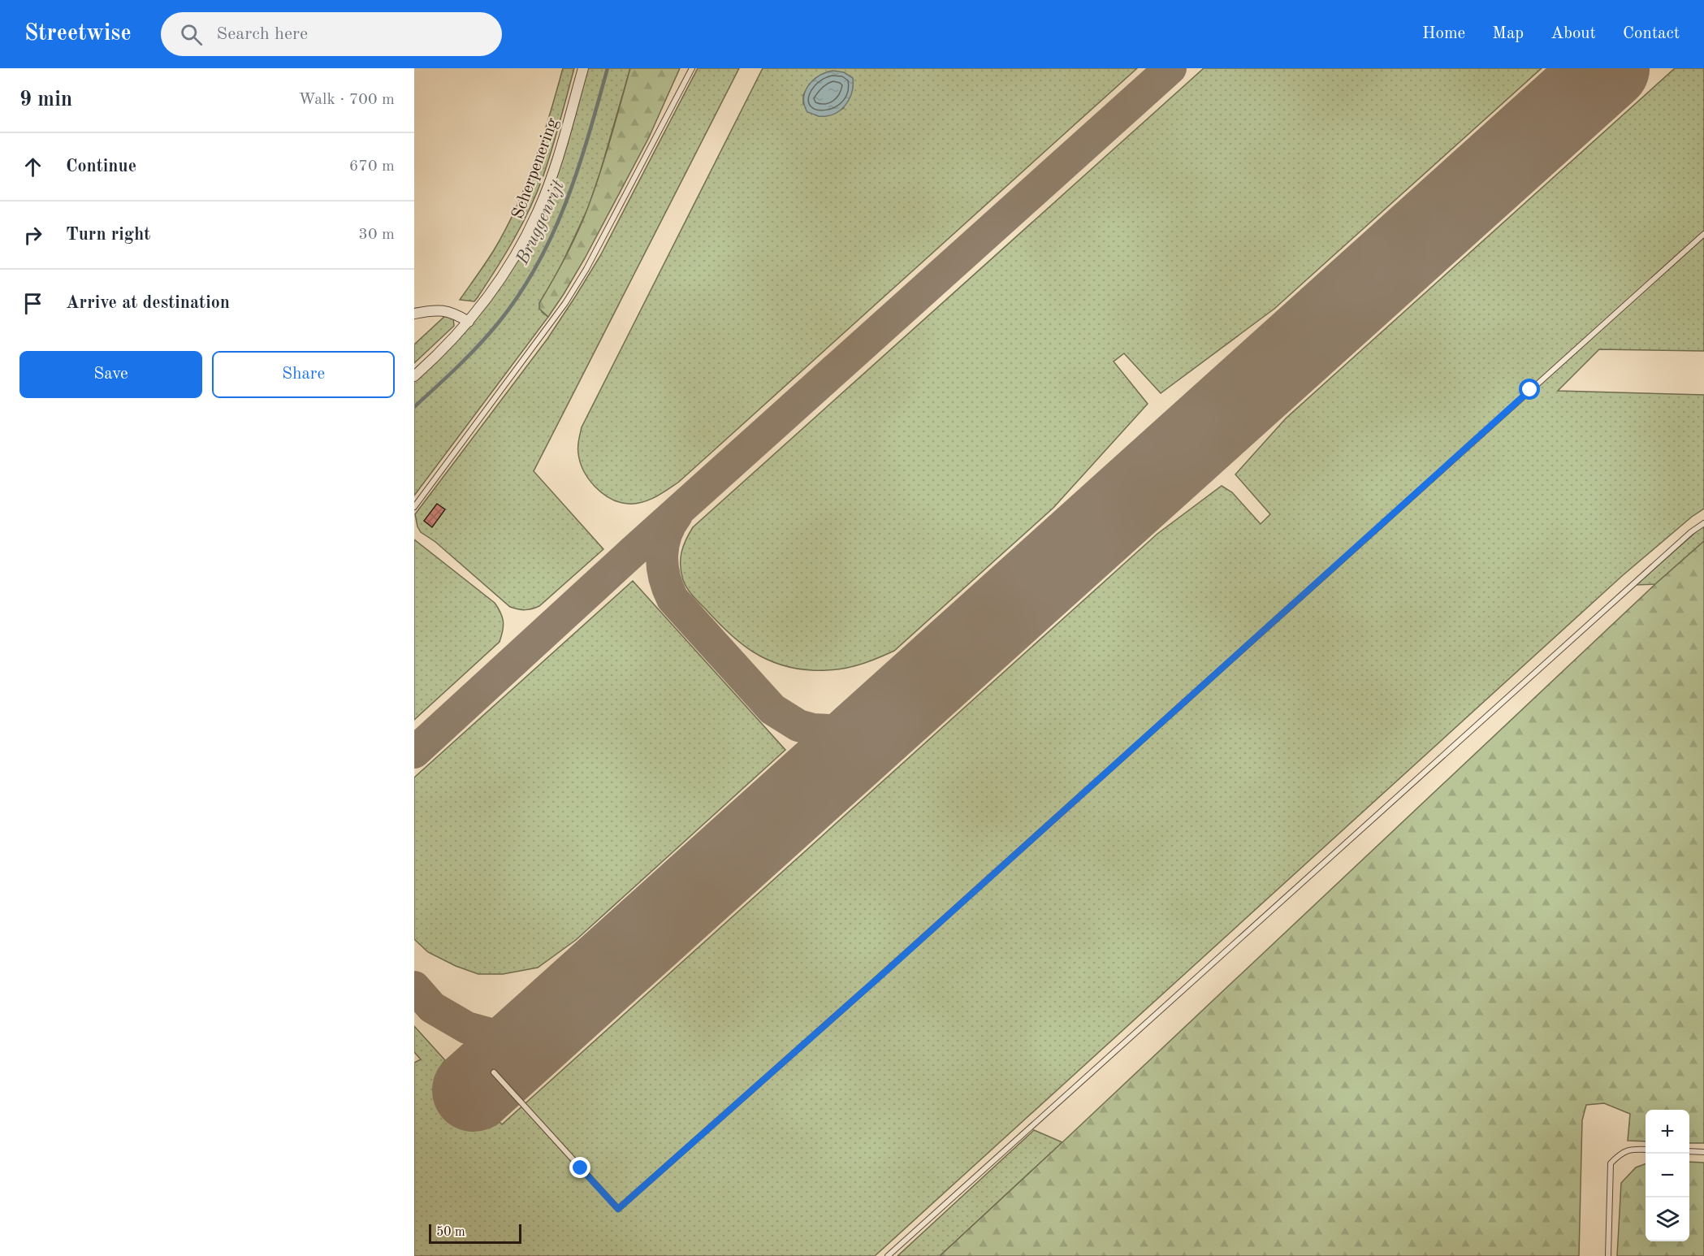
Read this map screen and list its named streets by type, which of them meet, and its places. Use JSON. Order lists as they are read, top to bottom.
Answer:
{
  "streets": {
    "street": ["Scherpenering"]
  },
  "water": ["Bruggenrijt"],
  "scale_bar": "50 m",
  "page": {
    "header": "Streetwise",
    "search": "Search here",
    "nav": [
      "Home",
      "Map",
      "About",
      "Contact"
    ],
    "heading": ["9 min", "Walk · 700 m"],
    "list": [
      ["Continue", "670 m"],
      ["Turn right", "30 m"],
      "Arrive at destination"
    ],
    "buttons": ["Save", "Share"],
    "map_buttons": ["+", "−"],
    "scale": "50 m"
  }
}
